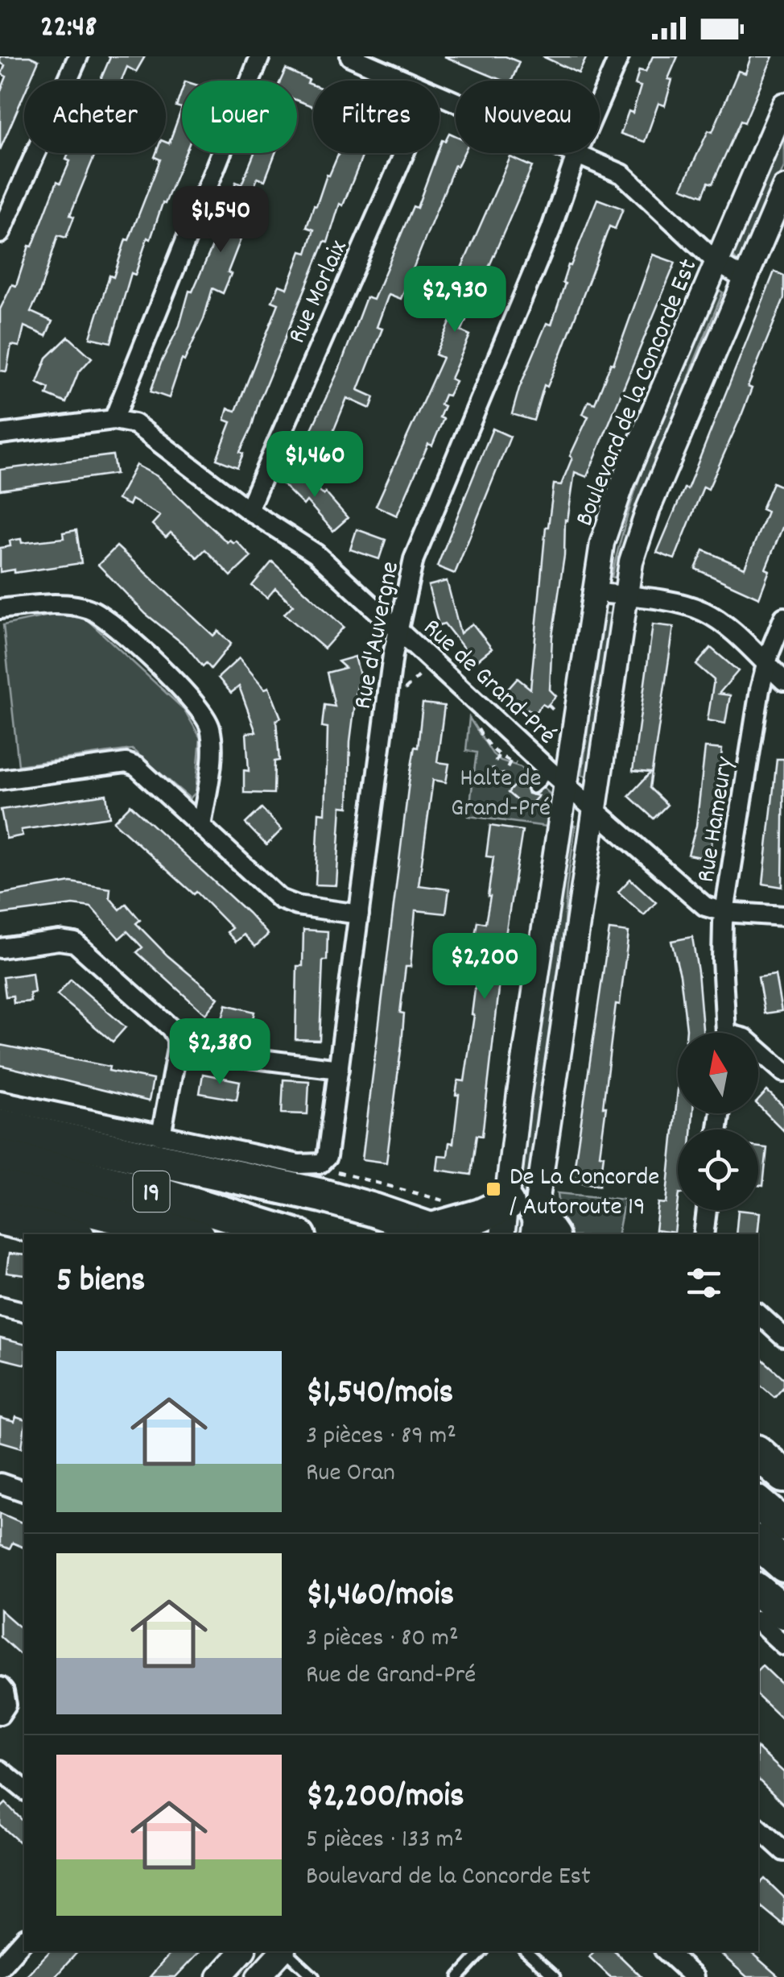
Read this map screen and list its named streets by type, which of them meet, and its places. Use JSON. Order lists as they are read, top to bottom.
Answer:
{
  "streets": {
    "highway": ["19"],
    "street": [
      "Rue Morlaix",
      "Boulevard de la Concorde Est",
      "Rue d'Auvergne",
      "Rue de Grand-Pré",
      "Rue Hameury"
    ]
  },
  "crossings": [
    ["Rue Morlaix", "Rue de Grand-Pré"],
    ["Boulevard de la Concorde Est", "Rue de Grand-Pré"],
    ["Rue d'Auvergne", "Rue de Grand-Pré"],
    ["Rue de Grand-Pré", "Rue Hameury"]
  ],
  "parks": ["Halte de Grand-Pré"],
  "places": {
    "transit": ["De La Concorde / Autoroute 19"]
  },
  "north": "top",
  "page": {
    "status": "22:48",
    "chip": [
      "Acheter",
      "Louer",
      "Filtres",
      "Nouveau"
    ],
    "price": [
      "$1,540",
      "$2,930",
      "$1,460",
      "$2,200",
      "$2,380"
    ],
    "heading": "5 biens",
    "list": [
      {
        "name": "$1,540/mois",
        "note": "3 pièces · 89 m² · Rue Oran"
      },
      {
        "name": "$1,460/mois",
        "note": "3 pièces · 80 m² · Rue de Grand-Pré"
      },
      {
        "name": "$2,200/mois",
        "note": "5 pièces · 133 m² · Boulevard de la Concorde Est"
      }
    ]
  }
}
